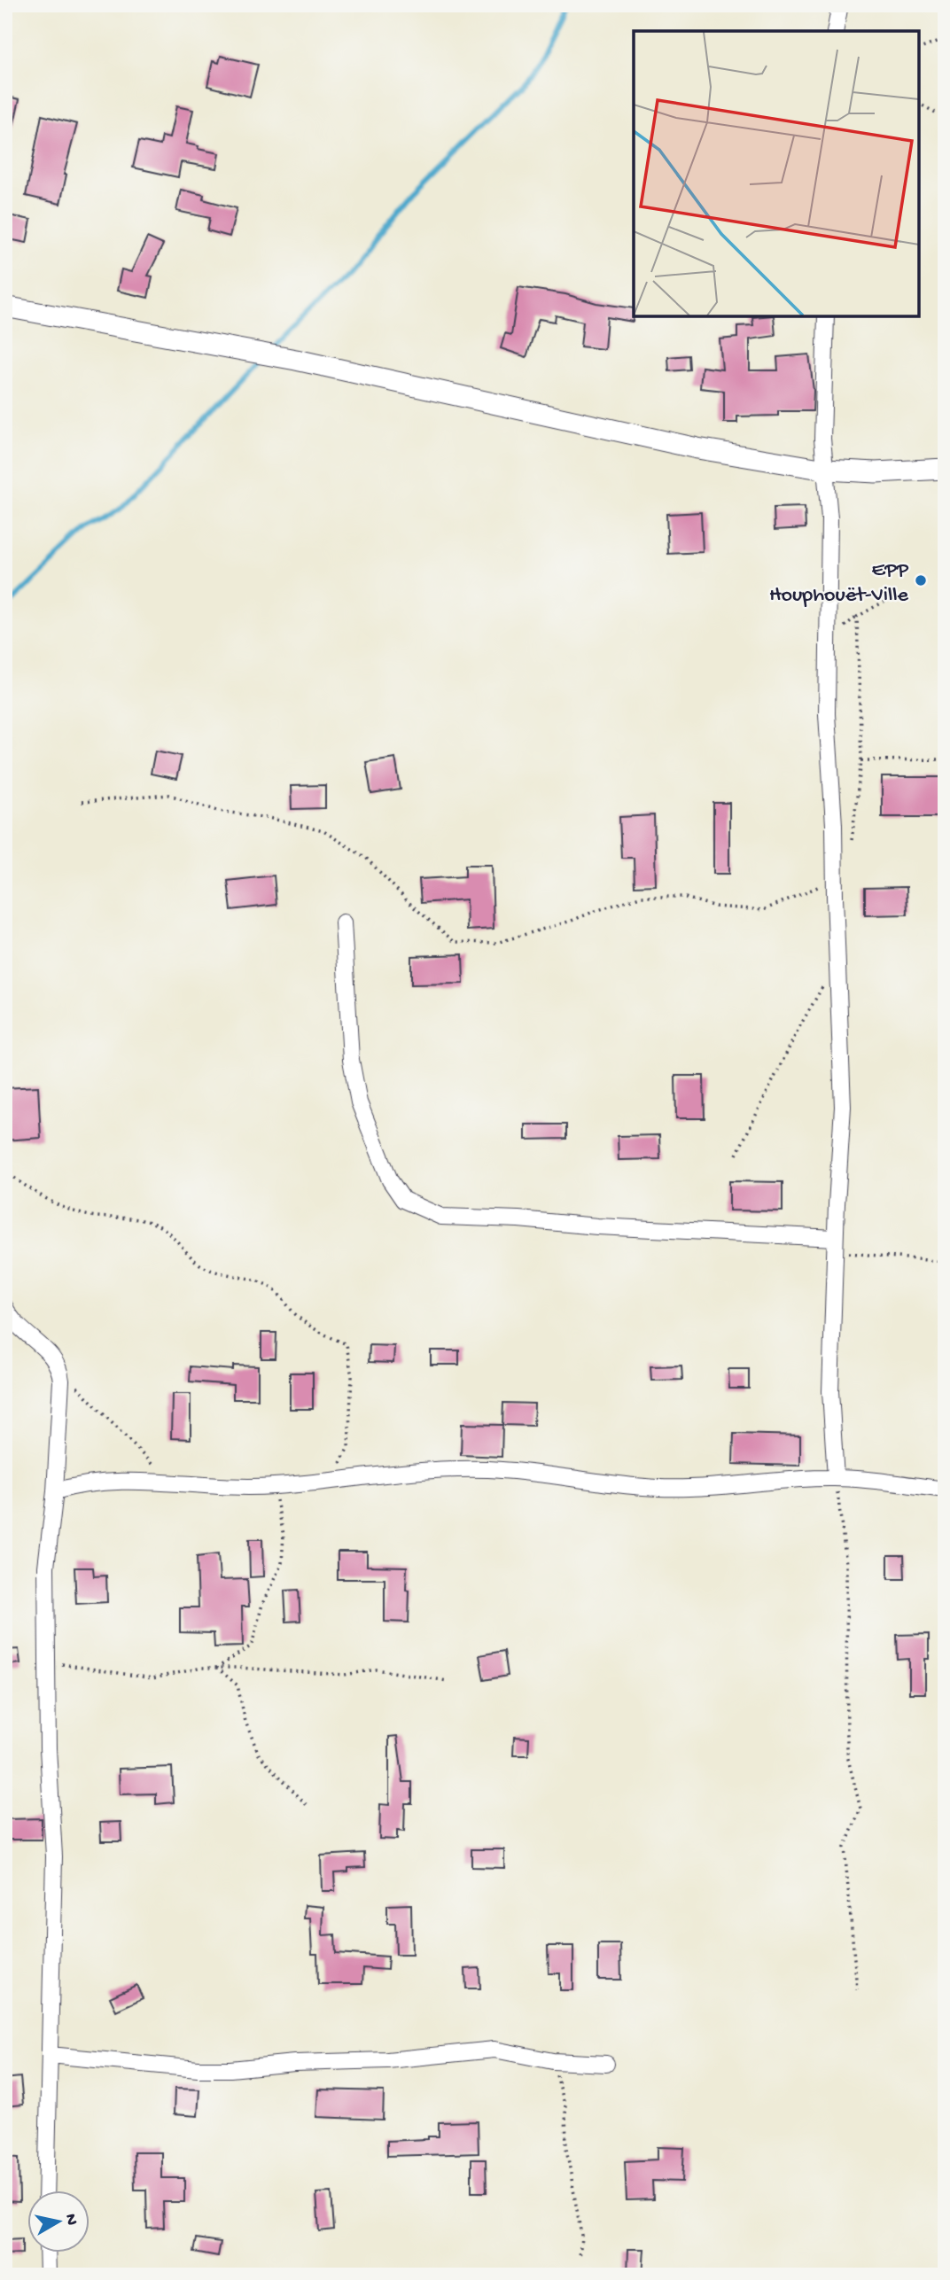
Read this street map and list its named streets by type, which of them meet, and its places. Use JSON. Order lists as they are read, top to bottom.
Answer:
{
  "places": ["EPP Houphouët-Ville"],
  "north": "right"
}
